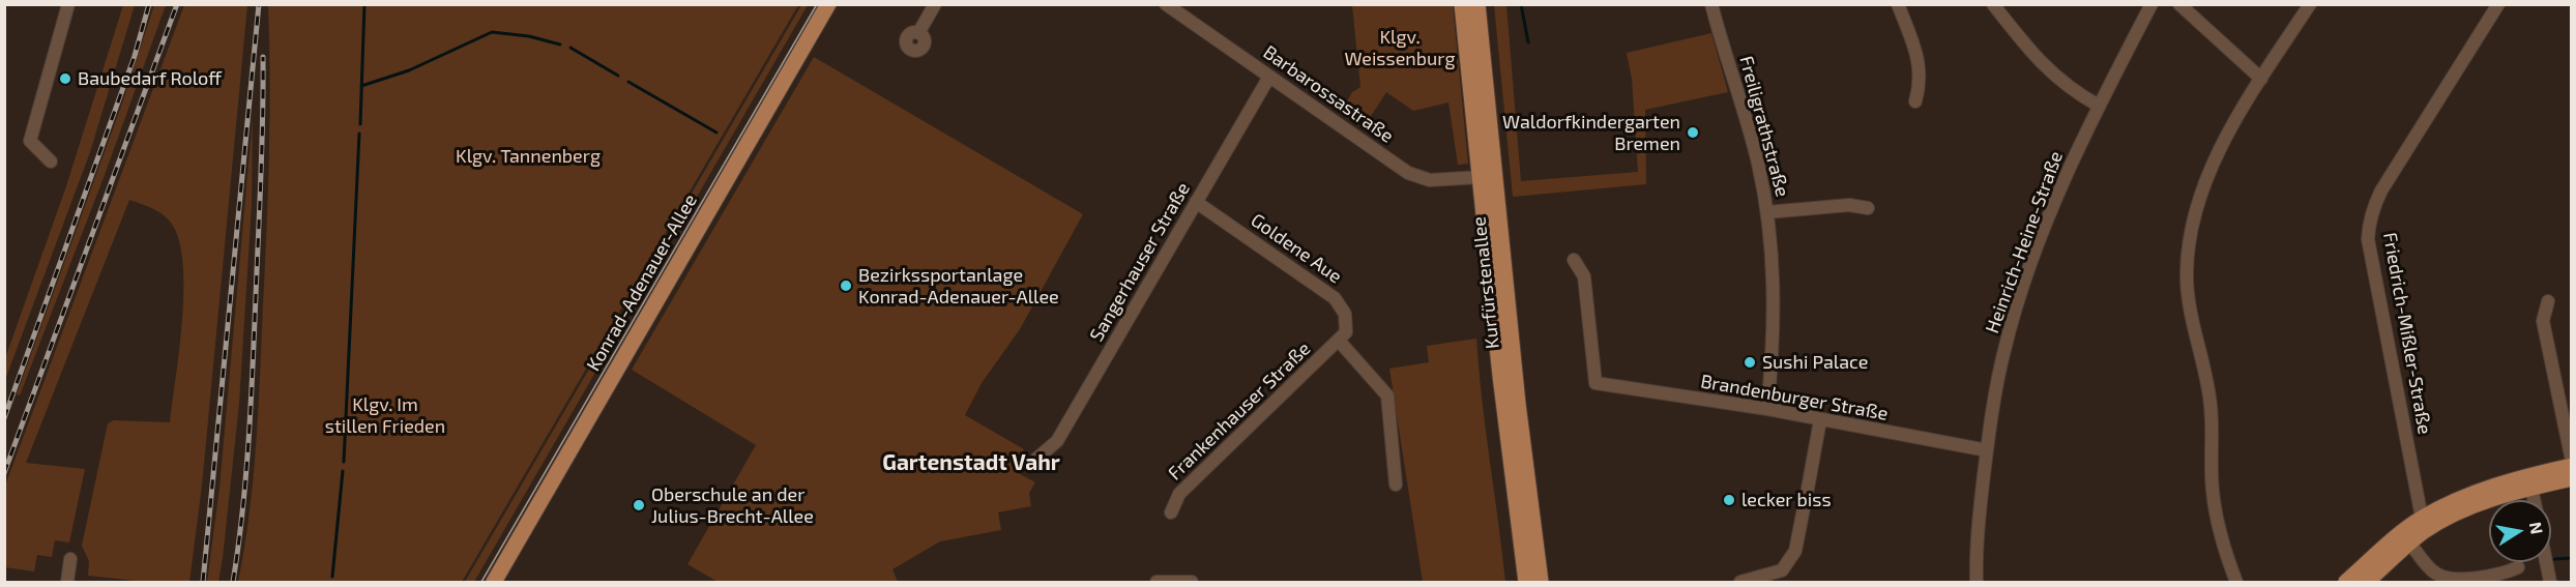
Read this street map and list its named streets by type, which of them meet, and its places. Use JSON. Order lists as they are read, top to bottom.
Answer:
{
  "streets": {
    "main road": ["Konrad-Adenauer-Allee", "Kurfürstenallee"],
    "street": [
      "Barbarossastraße",
      "Freiligrathstraße",
      "Heinrich-Heine-Straße",
      "Goldene Aue",
      "Sangerhauser Straße",
      "Friedrich-Mißler-Straße",
      "Brandenburger Straße",
      "Frankenhauser Straße"
    ]
  },
  "crossings": [
    ["Barbarossastraße", "Sangerhauser Straße"],
    ["Barbarossastraße", "Kurfürstenallee"],
    ["Freiligrathstraße", "Brandenburger Straße"],
    ["Heinrich-Heine-Straße", "Brandenburger Straße"],
    ["Goldene Aue", "Sangerhauser Straße"],
    ["Goldene Aue", "Frankenhauser Straße"]
  ],
  "districts": ["Gartenstadt Vahr"],
  "parks": ["Klgv. Weissenburg", "Klgv. Tannenberg", "Klgv. Im stillen Frieden"],
  "places": [
    "Baubedarf Roloff",
    "Waldorfkindergarten Bremen",
    "Bezirkssportanlage Konrad-Adenauer-Allee",
    "Sushi Palace",
    "lecker biss",
    "Oberschule an der Julius-Brecht-Allee"
  ],
  "north": "right"
}
